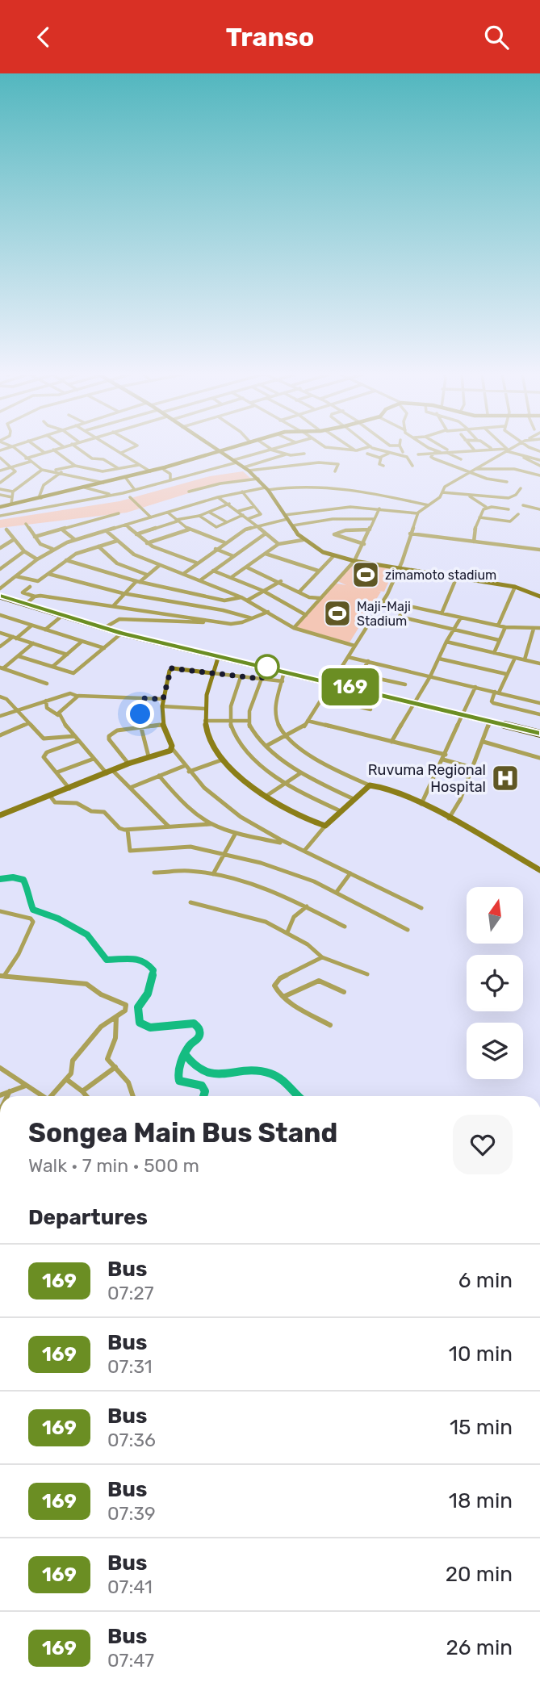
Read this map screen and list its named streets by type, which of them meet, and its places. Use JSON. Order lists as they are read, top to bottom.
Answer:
{
  "places": {
    "sports": ["zimamoto stadium", "Maji-Maji Stadium"],
    "hospital": ["Ruvuma Regional Hospital"]
  },
  "lines": ["bus line 169"],
  "north": "top",
  "page": {
    "header": "Transo",
    "on_map": "169",
    "heading": [
      ["Songea Main Bus Stand", "Walk · 7 min · 500 m"],
      "Departures"
    ],
    "list": [
      {
        "mark": "169",
        "name": "Bus",
        "note": "07:27",
        "value": "6 min"
      },
      {
        "mark": "169",
        "name": "Bus",
        "note": "07:31",
        "value": "10 min"
      },
      {
        "mark": "169",
        "name": "Bus",
        "note": "07:36",
        "value": "15 min"
      },
      {
        "mark": "169",
        "name": "Bus",
        "note": "07:39",
        "value": "18 min"
      },
      {
        "mark": "169",
        "name": "Bus",
        "note": "07:41",
        "value": "20 min"
      },
      {
        "mark": "169",
        "name": "Bus",
        "note": "07:47",
        "value": "26 min"
      }
    ]
  }
}
